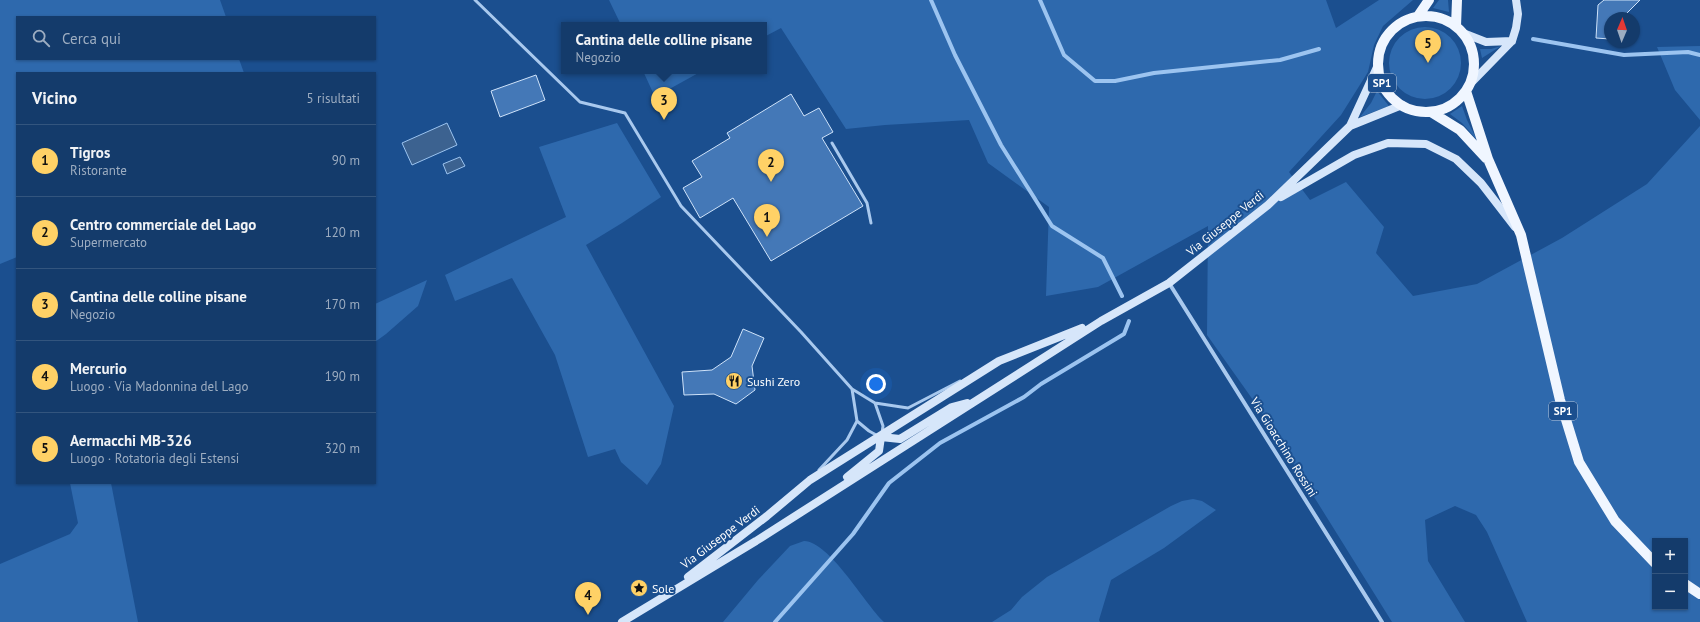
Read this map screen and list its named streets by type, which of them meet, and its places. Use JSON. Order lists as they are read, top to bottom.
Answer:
{
  "streets": {
    "main road": ["SP1", "Via Giuseppe Verdi"],
    "street": ["Via Gioacchino Rossini"]
  },
  "crossings": [
    ["SP1", "Via Giuseppe Verdi"],
    ["Via Giuseppe Verdi", "Via Gioacchino Rossini"]
  ],
  "places": {
    "restaurant": ["Sushi Zero"],
    "place": ["Sole"]
  },
  "north": "top",
  "page": {
    "search": "Cerca qui",
    "popup": ["Cantina delle colline pisane", "Negozio"],
    "pins": [
      "5",
      "3",
      "2",
      "1",
      "4"
    ],
    "heading": ["Vicino", "5 risultati"],
    "list": [
      {
        "mark": "1",
        "name": "Tigros",
        "note": "Ristorante",
        "value": "90 m"
      },
      {
        "mark": "2",
        "name": "Centro commerciale del Lago",
        "note": "Supermercato",
        "value": "120 m"
      },
      {
        "mark": "3",
        "name": "Cantina delle colline pisane",
        "note": "Negozio",
        "value": "170 m"
      },
      {
        "mark": "4",
        "name": "Mercurio",
        "note": "Luogo · Via Madonnina del Lago",
        "value": "190 m"
      },
      {
        "mark": "5",
        "name": "Aermacchi MB-326",
        "note": "Luogo · Rotatoria degli Estensi",
        "value": "320 m"
      }
    ],
    "map_buttons": ["+", "−"]
  }
}
